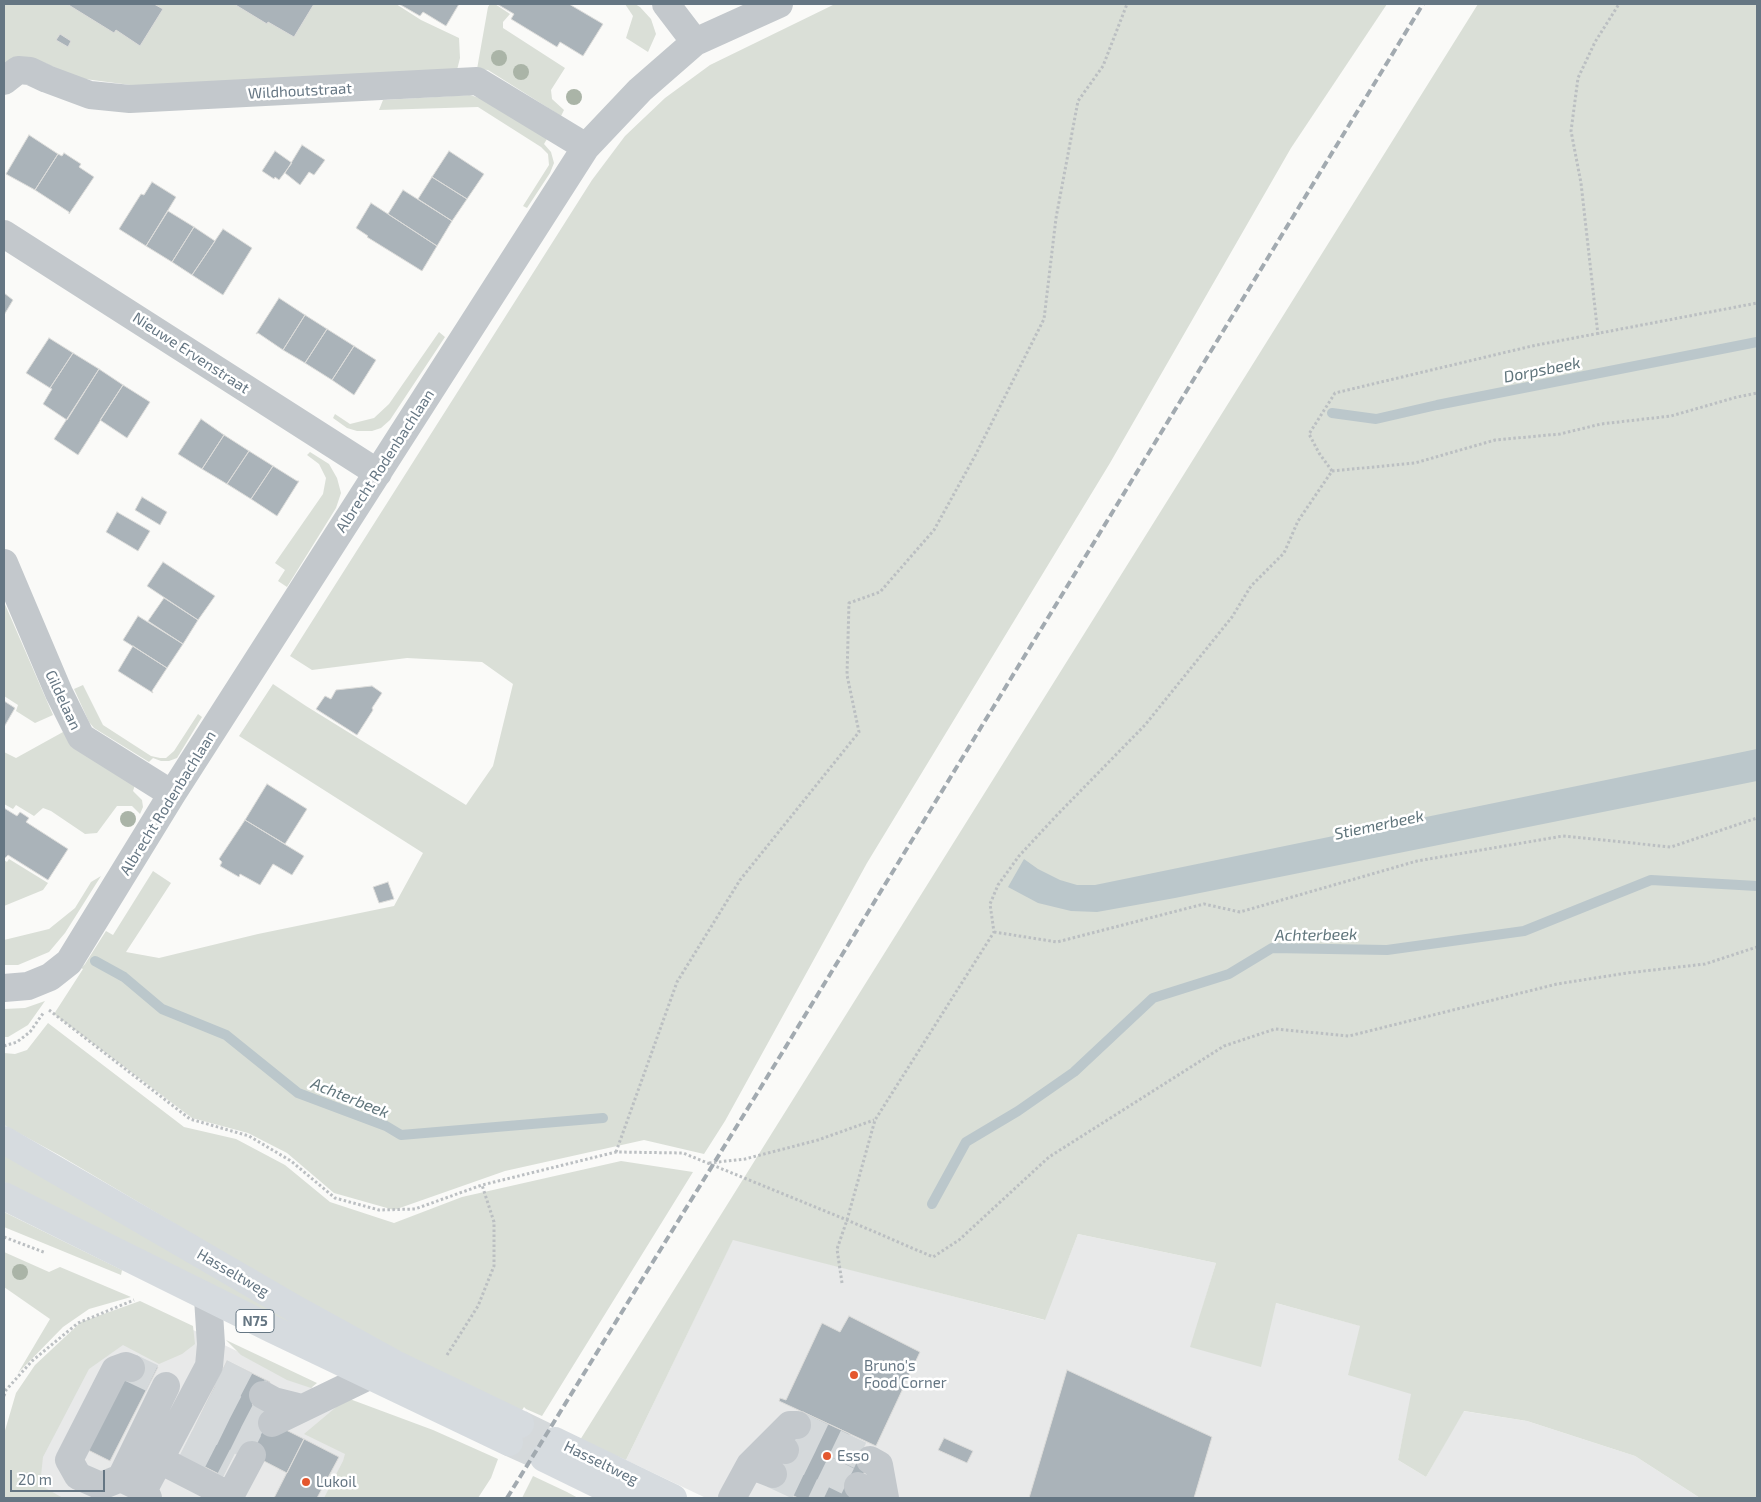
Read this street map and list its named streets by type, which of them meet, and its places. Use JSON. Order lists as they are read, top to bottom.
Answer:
{
  "streets": {
    "main road": ["Hasseltweg", "N75"],
    "street": [
      "Wildhoutstraat",
      "Nieuwe Ervenstraat",
      "Albrecht Rodenbachlaan",
      "Gildelaan"
    ]
  },
  "crossings": [
    ["Wildhoutstraat", "Albrecht Rodenbachlaan"],
    ["Nieuwe Ervenstraat", "Albrecht Rodenbachlaan"],
    ["Albrecht Rodenbachlaan", "Gildelaan"]
  ],
  "water": ["Dorpsbeek", "Stiemerbeek", "Achterbeek"],
  "places": ["Bruno's Food Corner", "Esso", "Lukoil"],
  "scale_bar": "20 m"
}
